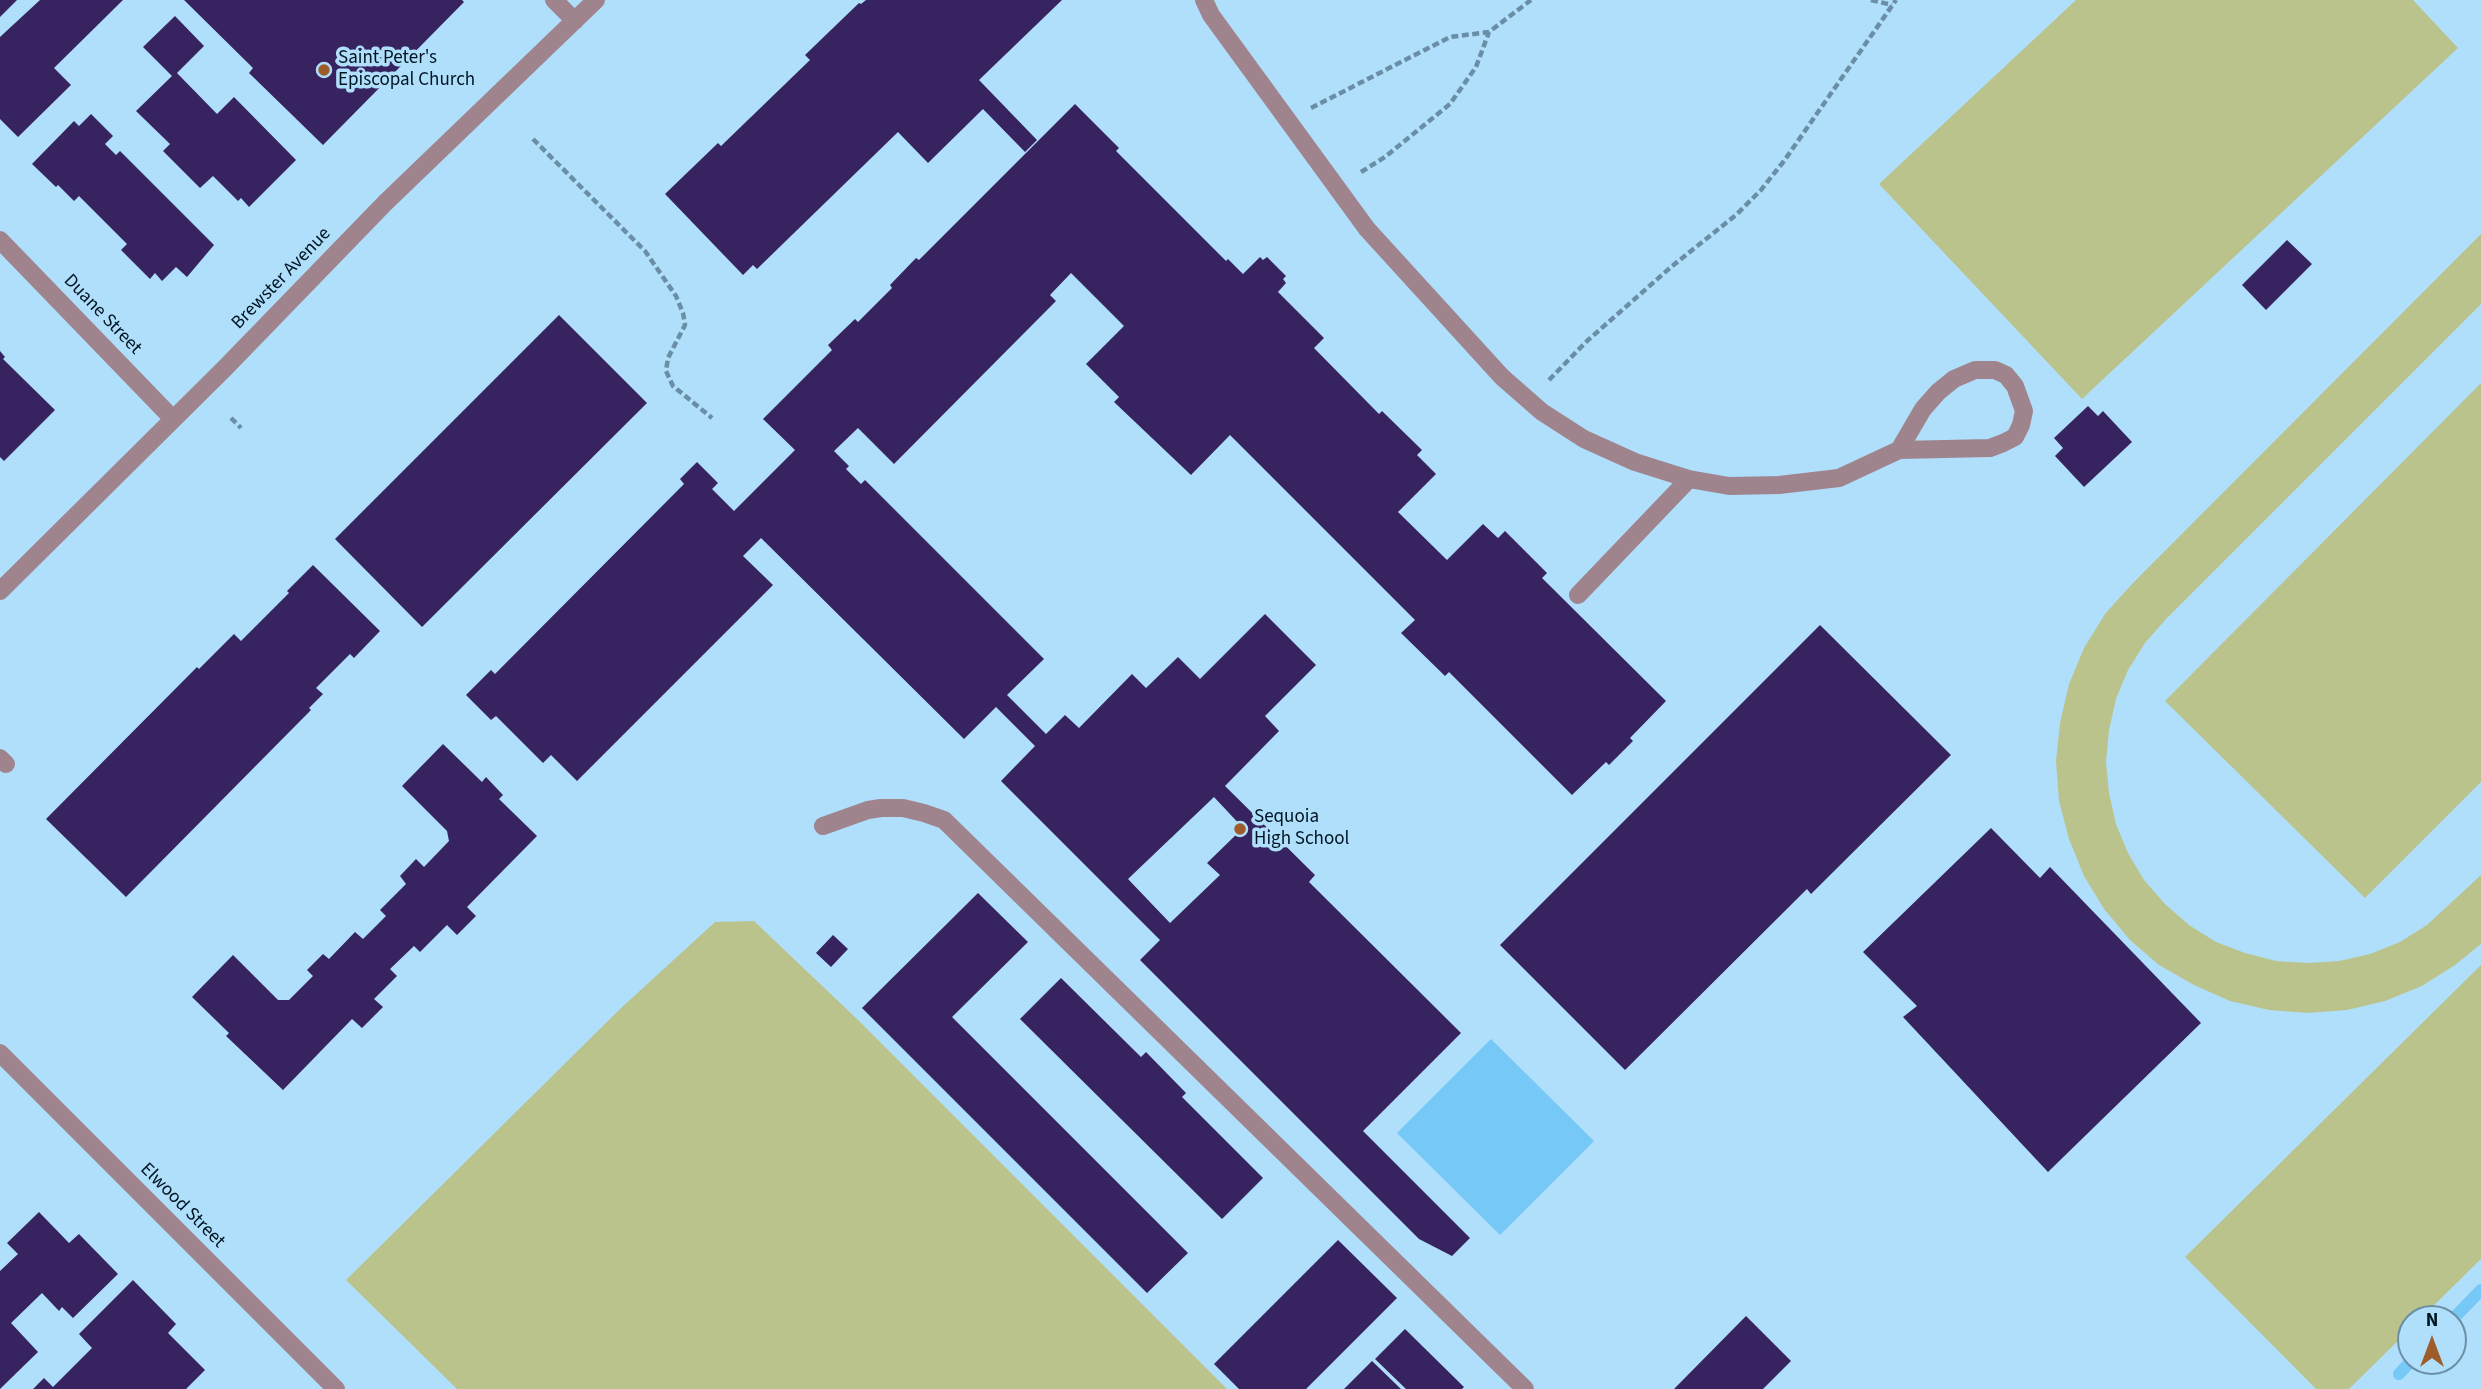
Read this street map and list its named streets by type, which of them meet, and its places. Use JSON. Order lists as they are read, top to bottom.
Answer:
{
  "streets": {
    "street": ["Brewster Avenue", "Duane Street", "Elwood Street"]
  },
  "crossings": [
    ["Brewster Avenue", "Duane Street"]
  ],
  "places": ["Saint Peter's Episcopal Church", "Sequoia High School"],
  "north": "top"
}
